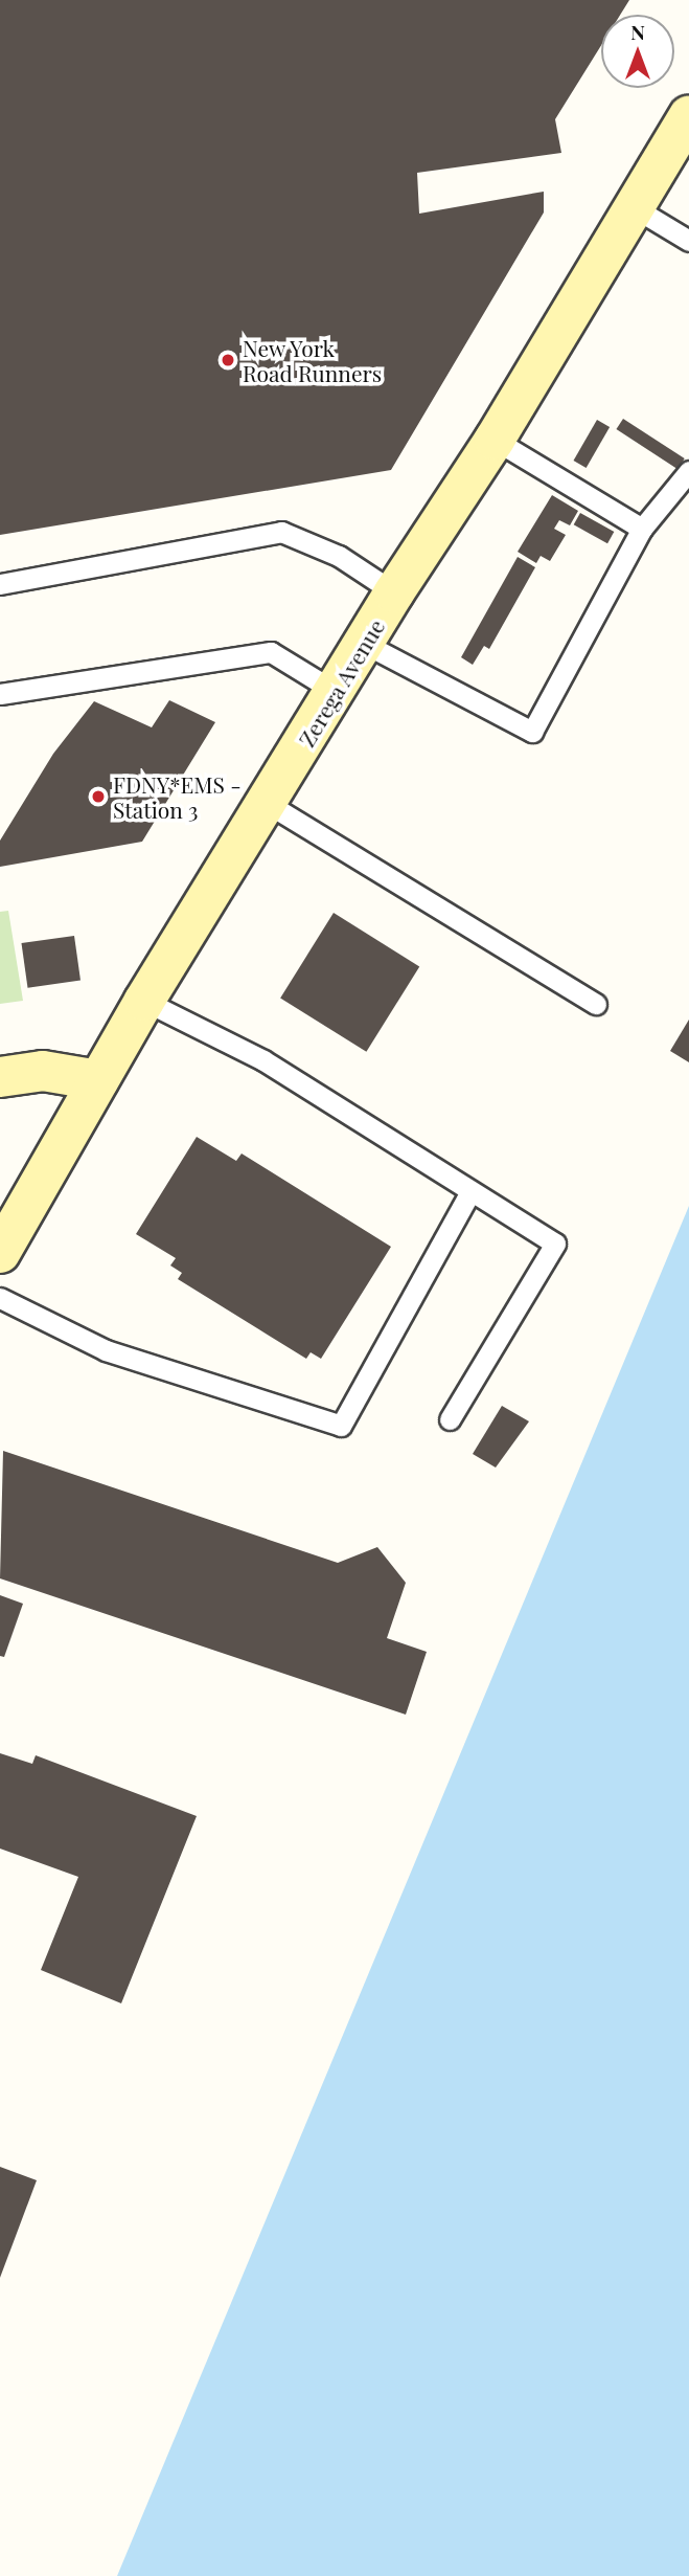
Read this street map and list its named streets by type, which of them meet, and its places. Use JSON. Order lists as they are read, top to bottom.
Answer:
{
  "streets": {
    "main road": ["Zerega Avenue"]
  },
  "places": ["New York Road Runners", "FDNY*EMS - Station 3"],
  "north": "top"
}
